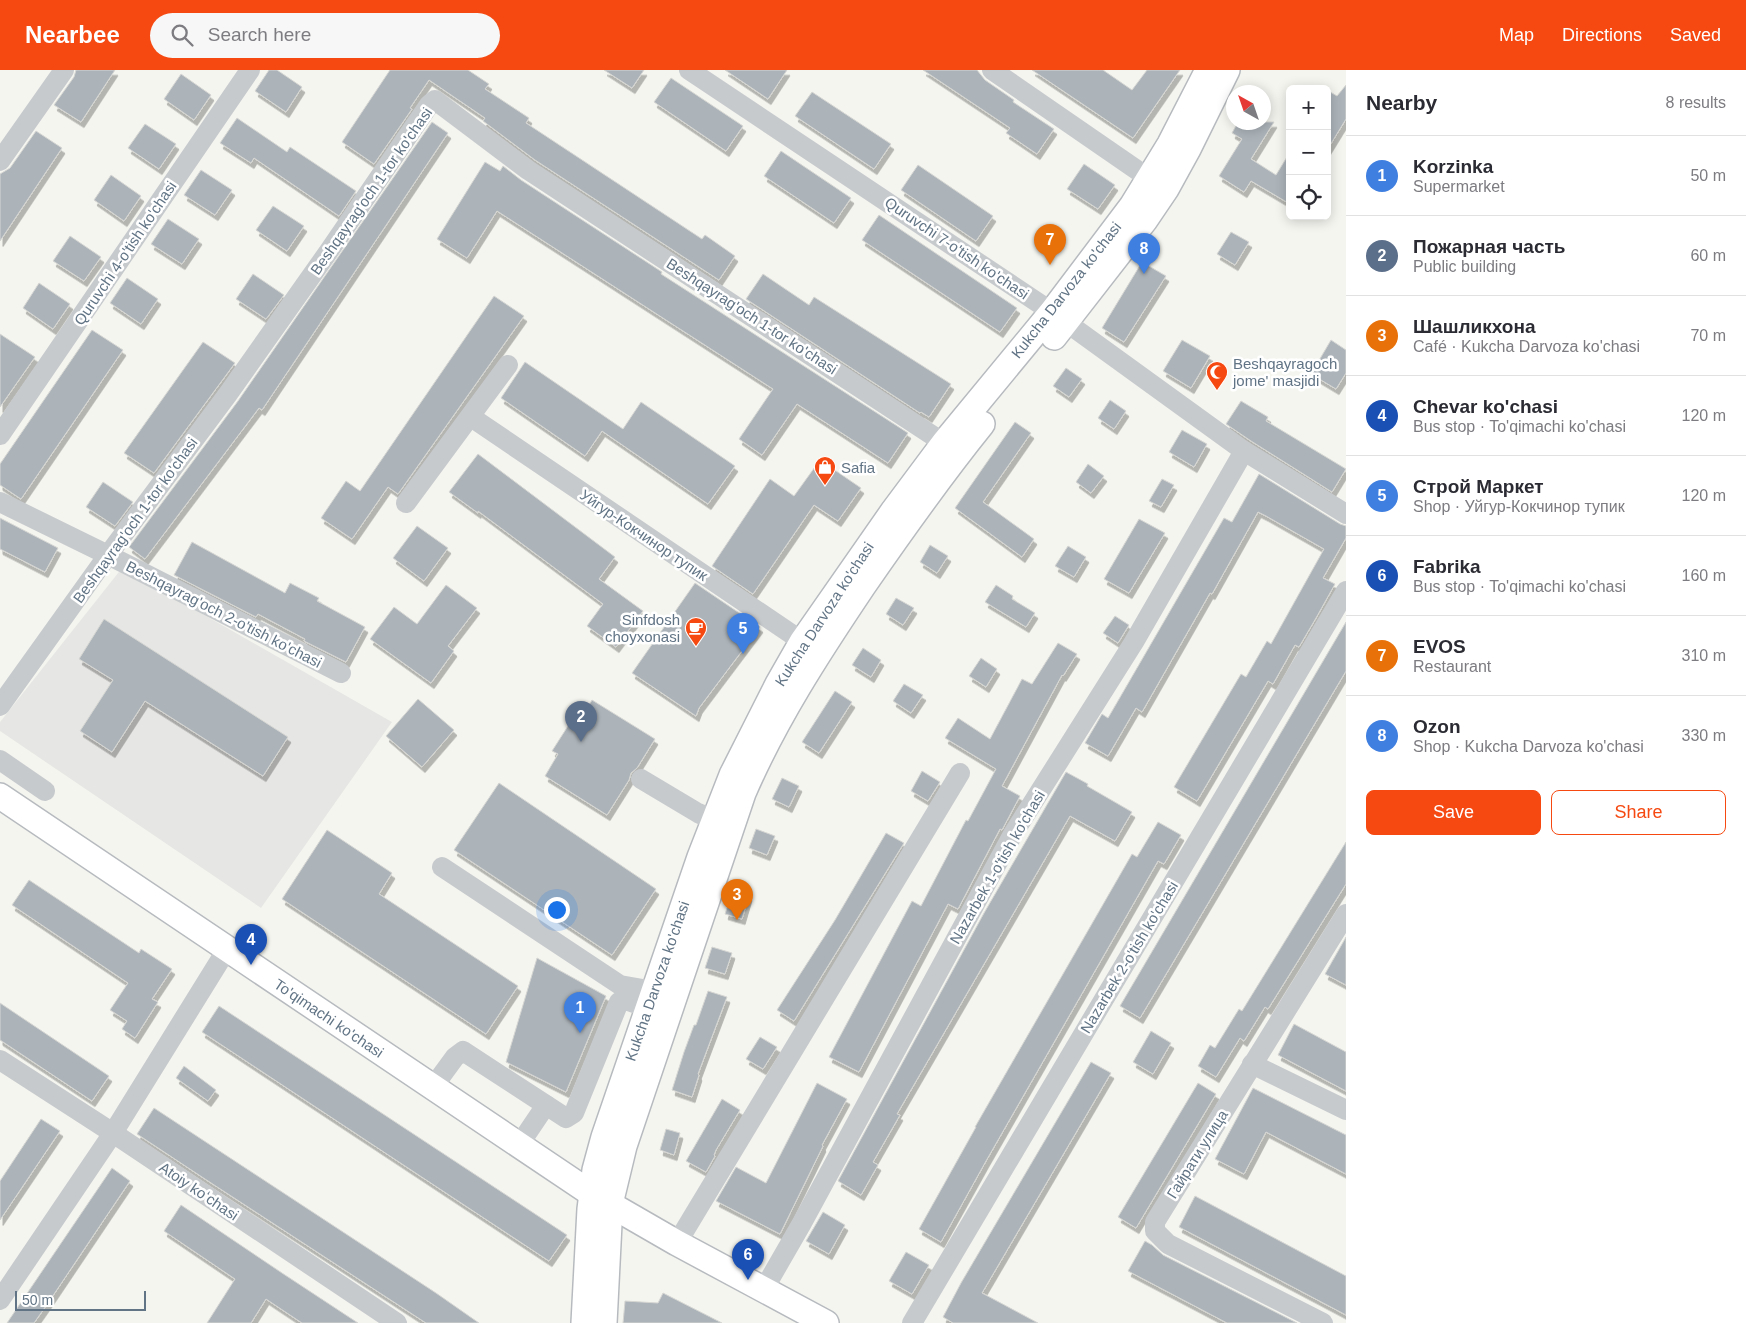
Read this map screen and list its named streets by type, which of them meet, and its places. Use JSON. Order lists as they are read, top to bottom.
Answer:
{
  "streets": {
    "main road": ["Kukcha Darvoza ko'chasi", "To'qimachi ko'chasi"],
    "street": [
      "Beshqayrag'och 1-tor ko'chasi",
      "Quruvchi 7-o'tish ko'chasi",
      "Quruvchi 4-o'tish ko'chasi",
      "Уйгур-Кокчинор тупик",
      "Beshqayrag'och 2-o'tish ko'chasi",
      "Nazarbek 1-o'tish ko'chasi",
      "Nazarbek 2-o'tish ko'chasi",
      "Гайрати улица",
      "Atoiy koʻchasi"
    ]
  },
  "crossings": [
    ["Beshqayrag'och 1-tor ko'chasi", "Kukcha Darvoza ko'chasi"],
    ["Beshqayrag'och 1-tor ko'chasi", "Beshqayrag'och 2-o'tish ko'chasi"],
    ["Quruvchi 7-o'tish ko'chasi", "Kukcha Darvoza ko'chasi"],
    ["Quruvchi 7-o'tish ko'chasi", "Nazarbek 1-o'tish ko'chasi"],
    ["Kukcha Darvoza ko'chasi", "Уйгур-Кокчинор тупик"],
    ["Kukcha Darvoza ko'chasi", "To'qimachi ko'chasi"],
    ["Nazarbek 1-o'tish ko'chasi", "To'qimachi ko'chasi"]
  ],
  "places": {
    "mosque": ["Beshqayragoch jome' masjidi"],
    "shop": ["Safia"],
    "cafe": ["Sinfdosh choyxonasi"]
  },
  "scale_bar": "50 m",
  "north": "top left",
  "page": {
    "header": "Nearbee",
    "search": "Search here",
    "nav": ["Map", "Directions", "Saved"],
    "heading": ["Nearby", "8 results"],
    "map_buttons": ["+", "−"],
    "list": [
      {
        "mark": "1",
        "name": "Korzinka",
        "note": "Supermarket",
        "value": "50 m"
      },
      {
        "mark": "2",
        "name": "Пожарная часть",
        "note": "Public building",
        "value": "60 m"
      },
      {
        "mark": "3",
        "name": "Шашликхона",
        "note": "Café · Kukcha Darvoza ko'chasi",
        "value": "70 m"
      },
      {
        "mark": "4",
        "name": "Chevar ko'chasi",
        "note": "Bus stop · To'qimachi ko'chasi",
        "value": "120 m"
      },
      {
        "mark": "5",
        "name": "Строй Маркет",
        "note": "Shop · Уйгур-Кокчинор тупик",
        "value": "120 m"
      },
      {
        "mark": "6",
        "name": "Fabrika",
        "note": "Bus stop · To'qimachi ko'chasi",
        "value": "160 m"
      },
      {
        "mark": "7",
        "name": "EVOS",
        "note": "Restaurant",
        "value": "310 m"
      },
      {
        "mark": "8",
        "name": "Ozon",
        "note": "Shop · Kukcha Darvoza ko'chasi",
        "value": "330 m"
      }
    ],
    "pins": [
      "7",
      "8",
      "5",
      "2",
      "3",
      "4",
      "1",
      "6"
    ],
    "buttons": ["Save", "Share"],
    "scale": "50 m"
  }
}
